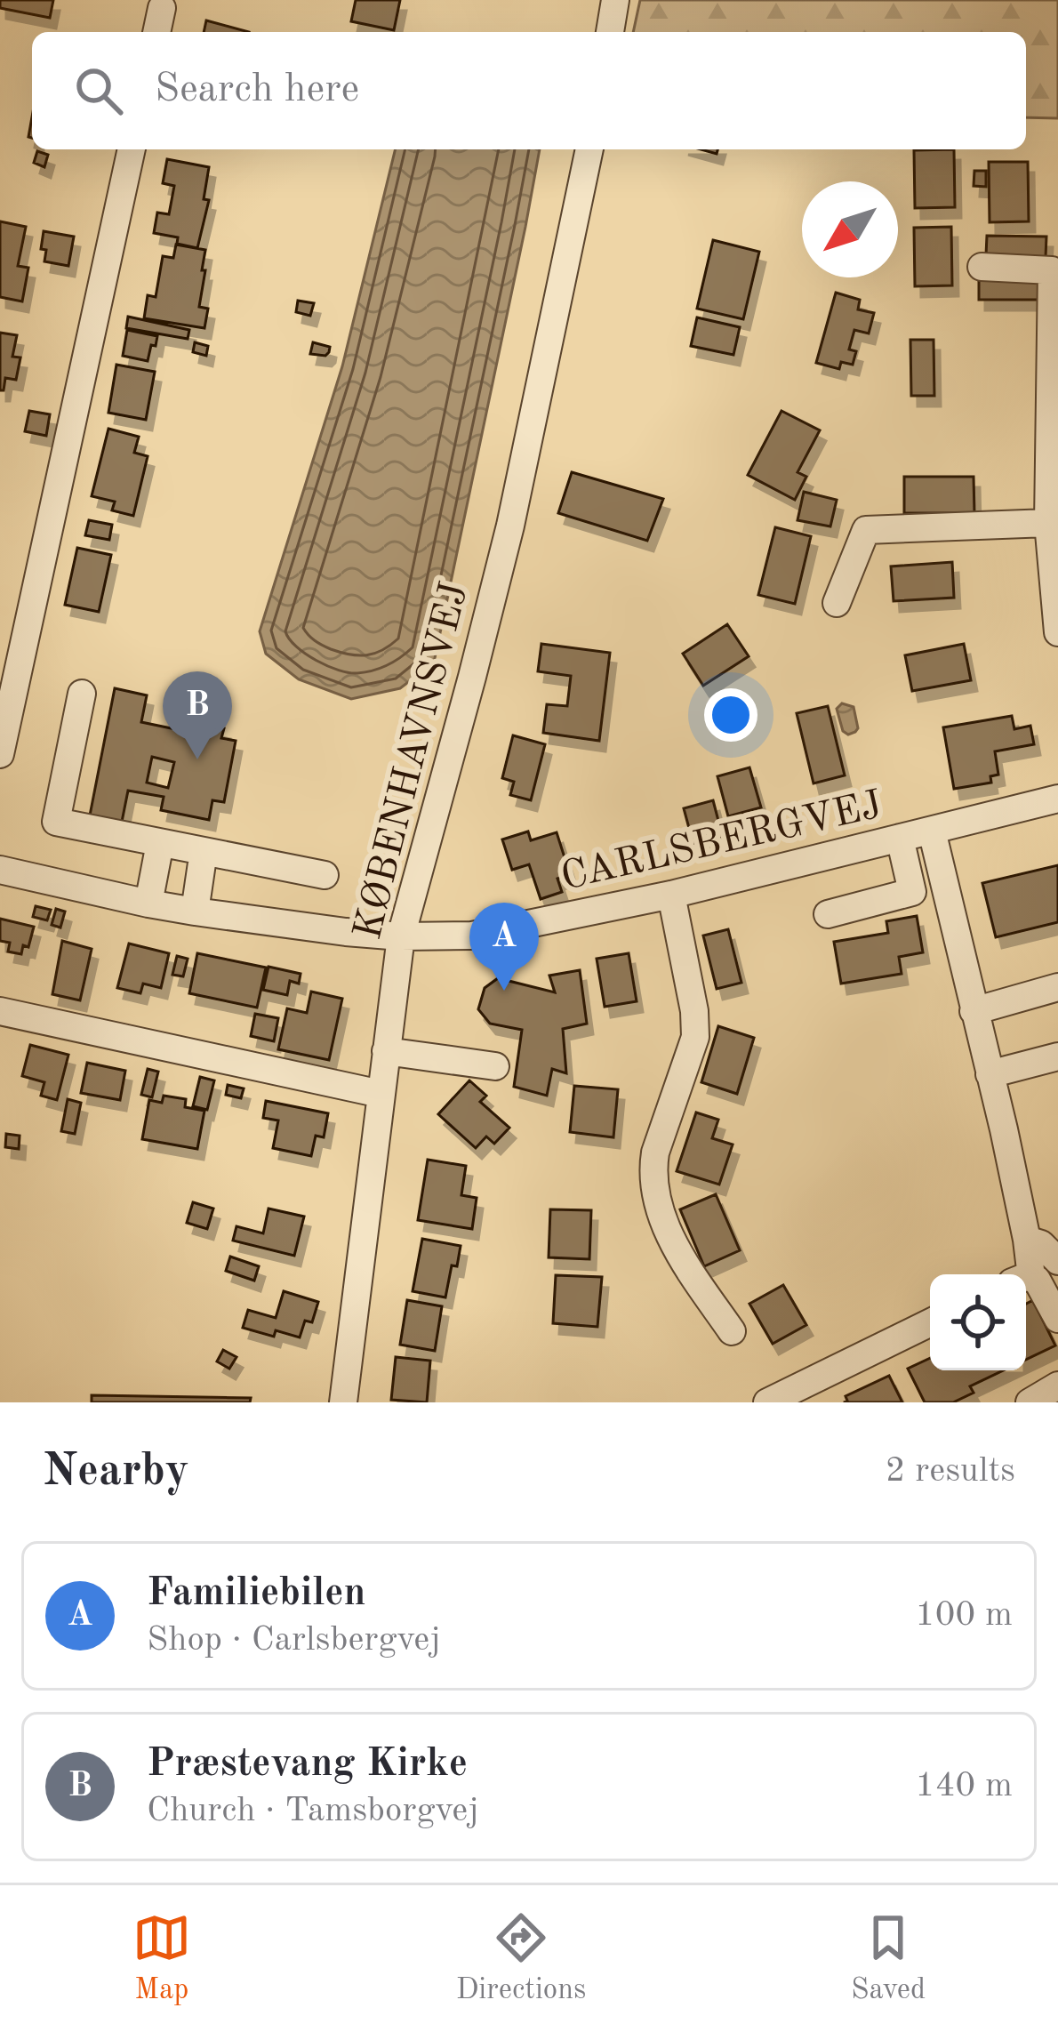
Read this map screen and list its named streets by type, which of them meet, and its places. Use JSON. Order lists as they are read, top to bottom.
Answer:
{
  "streets": {
    "street": ["KØBENHAVNSVEJ", "CARLSBERGVEJ"]
  },
  "crossings": [
    ["KØBENHAVNSVEJ", "CARLSBERGVEJ"]
  ],
  "north": "bottom left",
  "page": {
    "search": "Search here",
    "pins": ["B", "A"],
    "heading": ["Nearby", "2 results"],
    "list": [
      {
        "mark": "A",
        "name": "Familiebilen",
        "note": "Shop · Carlsbergvej",
        "value": "100 m"
      },
      {
        "mark": "B",
        "name": "Præstevang Kirke",
        "note": "Church · Tamsborgvej",
        "value": "140 m"
      }
    ],
    "nav": ["Map", "Directions", "Saved"]
  }
}
